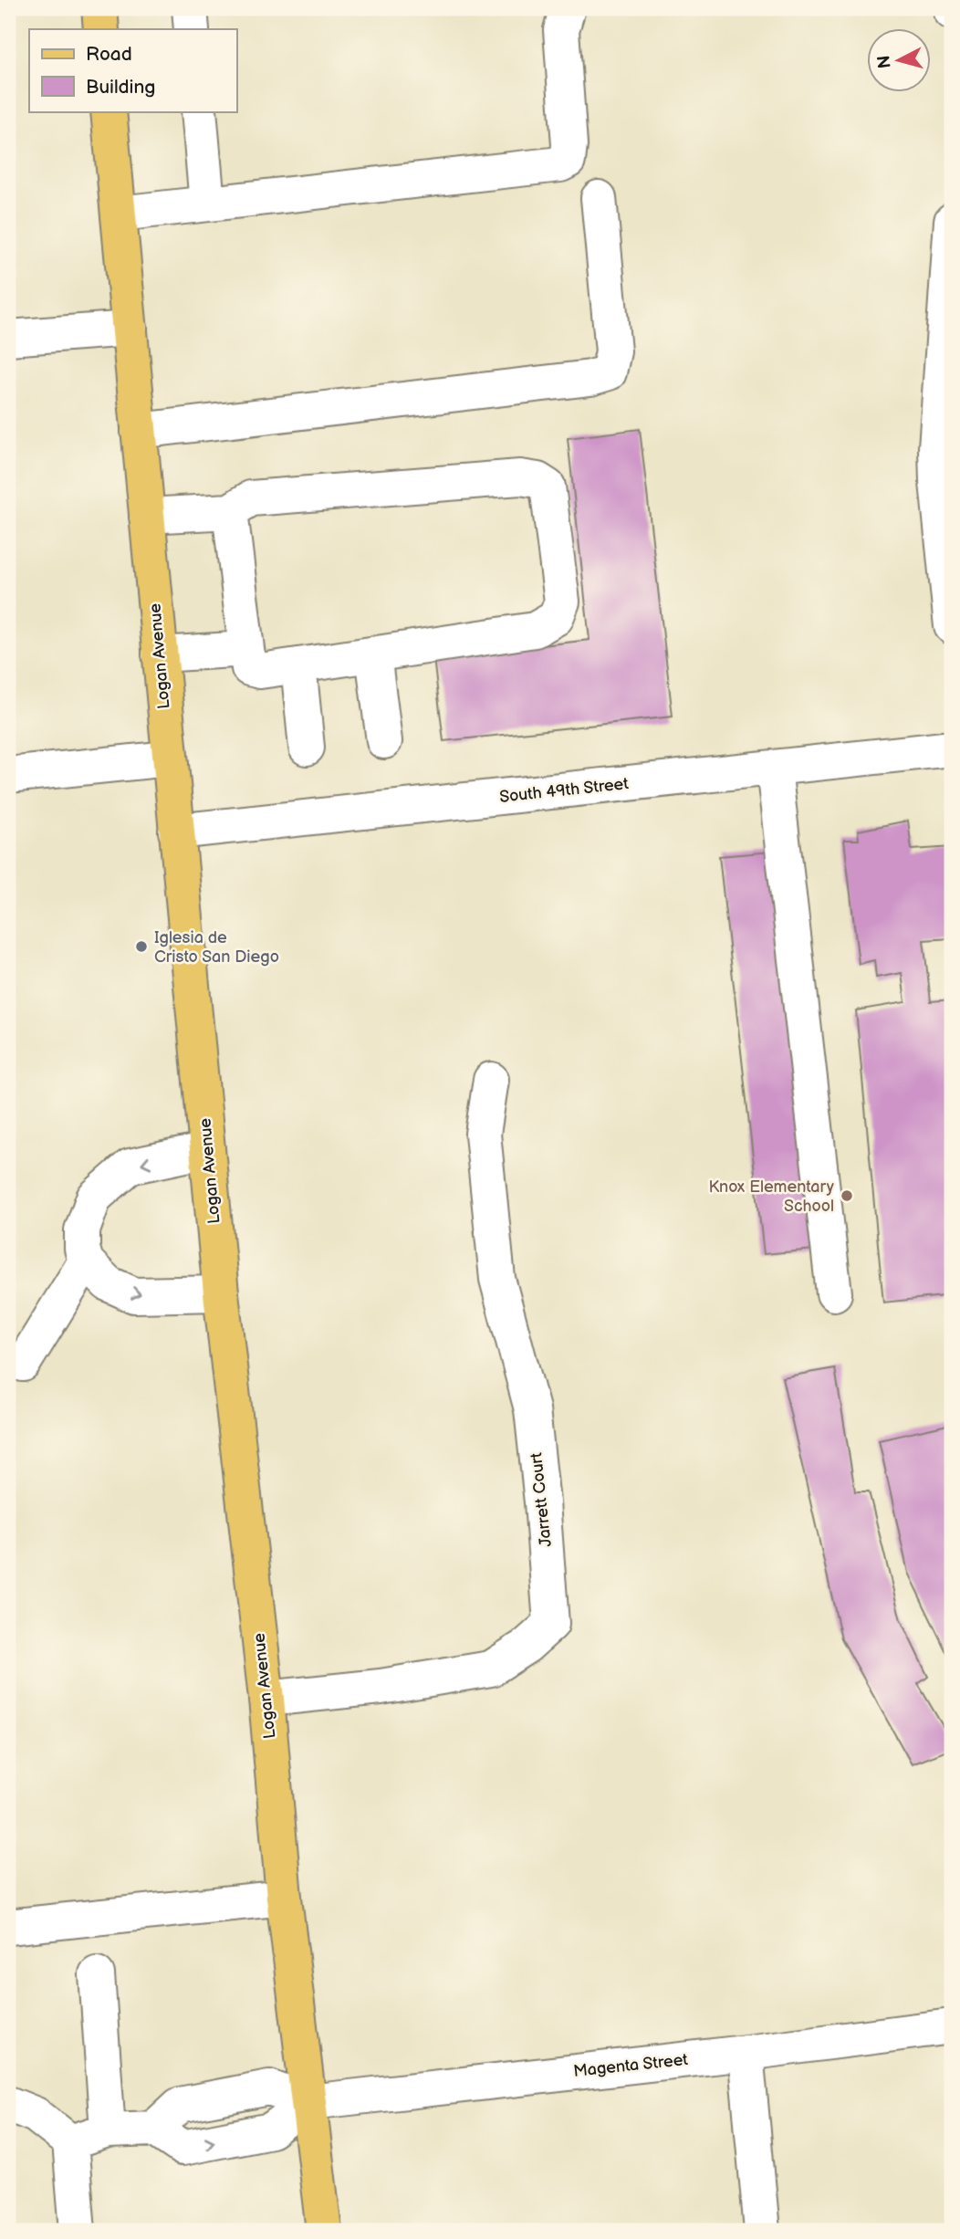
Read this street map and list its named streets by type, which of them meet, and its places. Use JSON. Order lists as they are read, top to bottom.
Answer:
{
  "streets": {
    "main road": ["Logan Avenue"],
    "street": ["South 49th Street", "Jarrett Court", "Magenta Street"]
  },
  "crossings": [
    ["Logan Avenue", "South 49th Street"],
    ["Logan Avenue", "Jarrett Court"],
    ["Logan Avenue", "Magenta Street"]
  ],
  "places": ["Iglesia de Cristo San Diego", "Knox Elementary School"],
  "legend": ["Road", "Building"],
  "north": "left"
}
